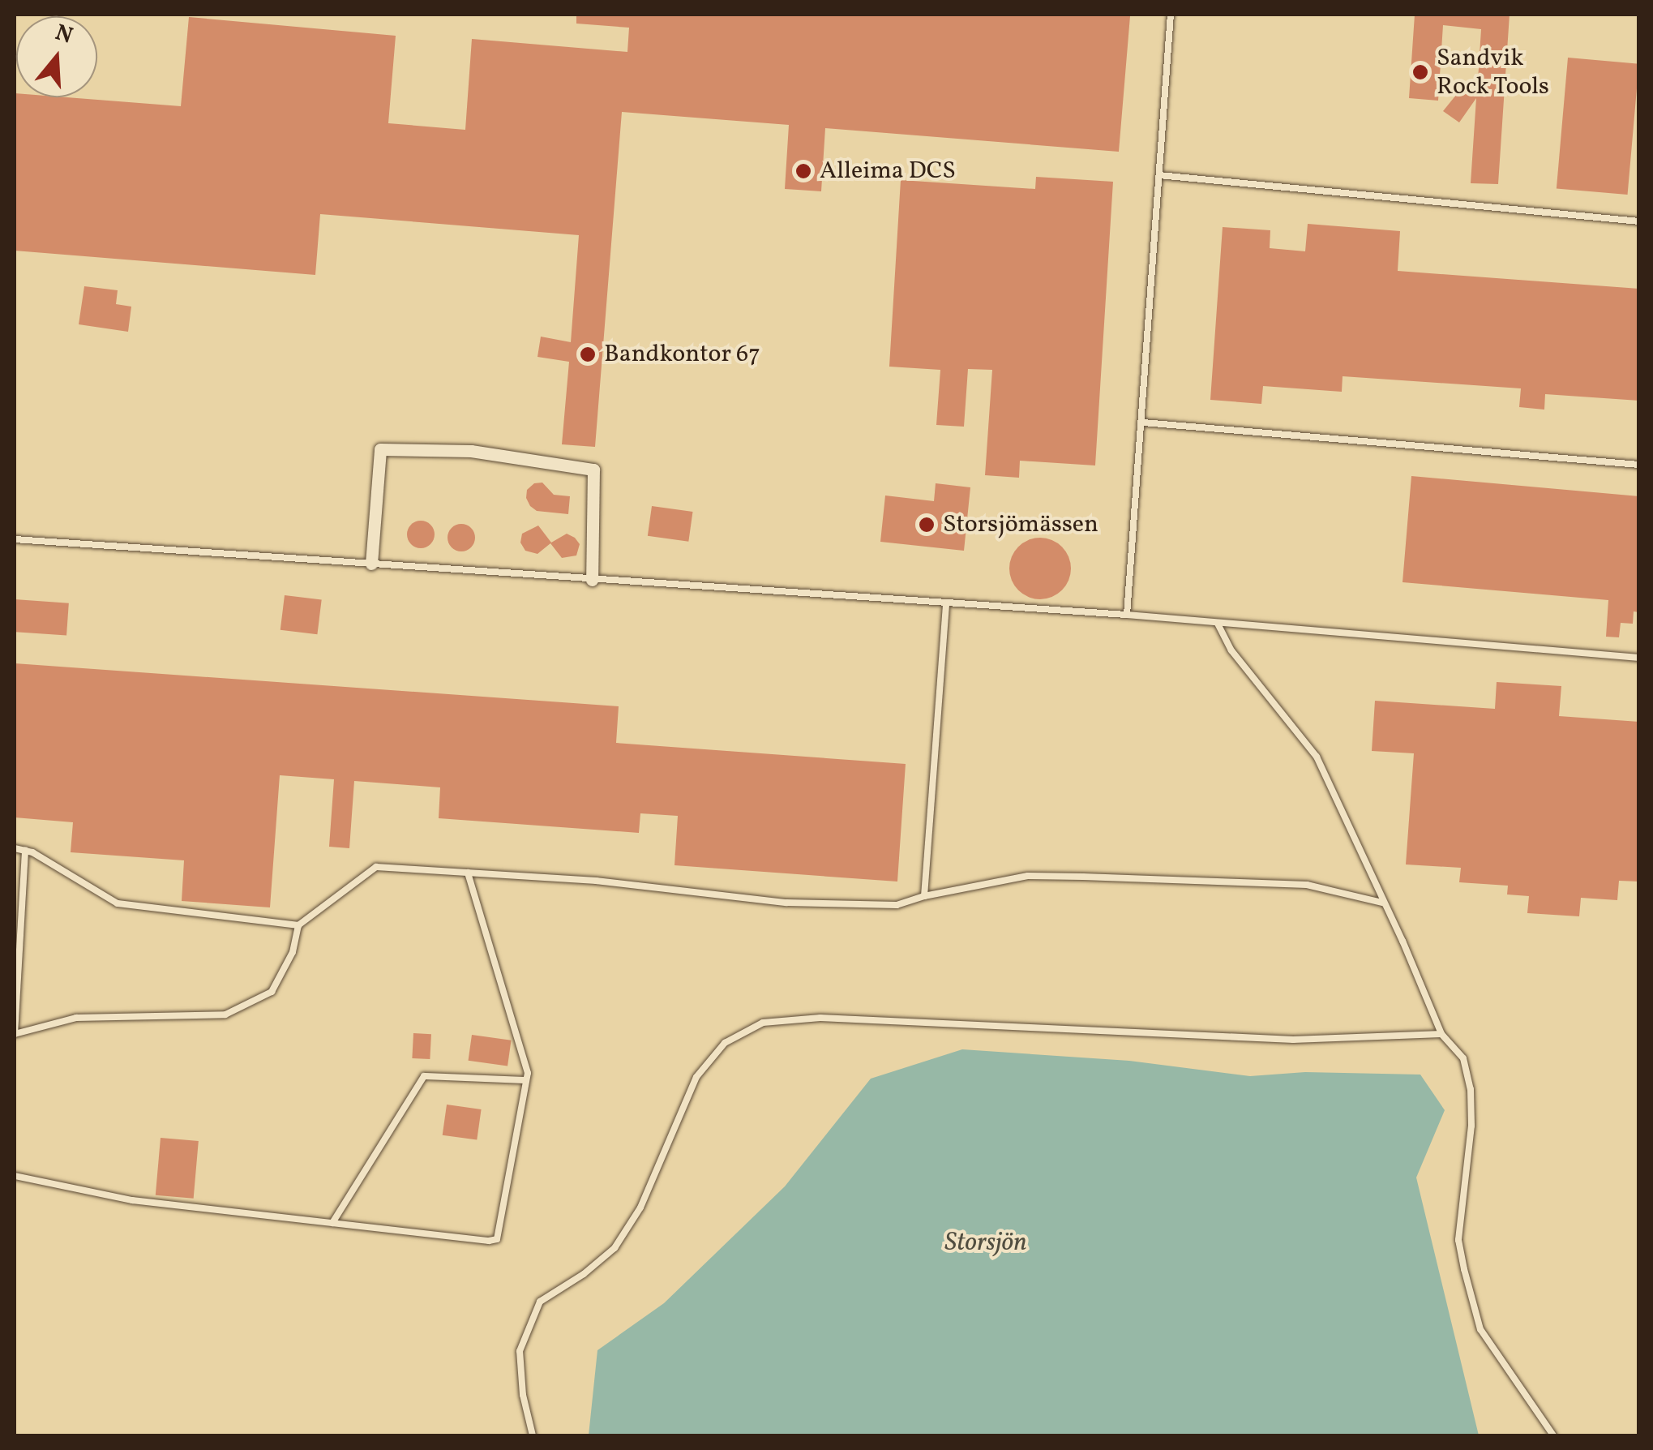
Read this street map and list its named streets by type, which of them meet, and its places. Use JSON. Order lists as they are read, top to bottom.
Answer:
{
  "water": ["Storsjön"],
  "places": [
    "Sandvik Rock Tools",
    "Alleima DCS",
    "Bandkontor 67",
    "Storsjömässen"
  ],
  "north": "top"
}
